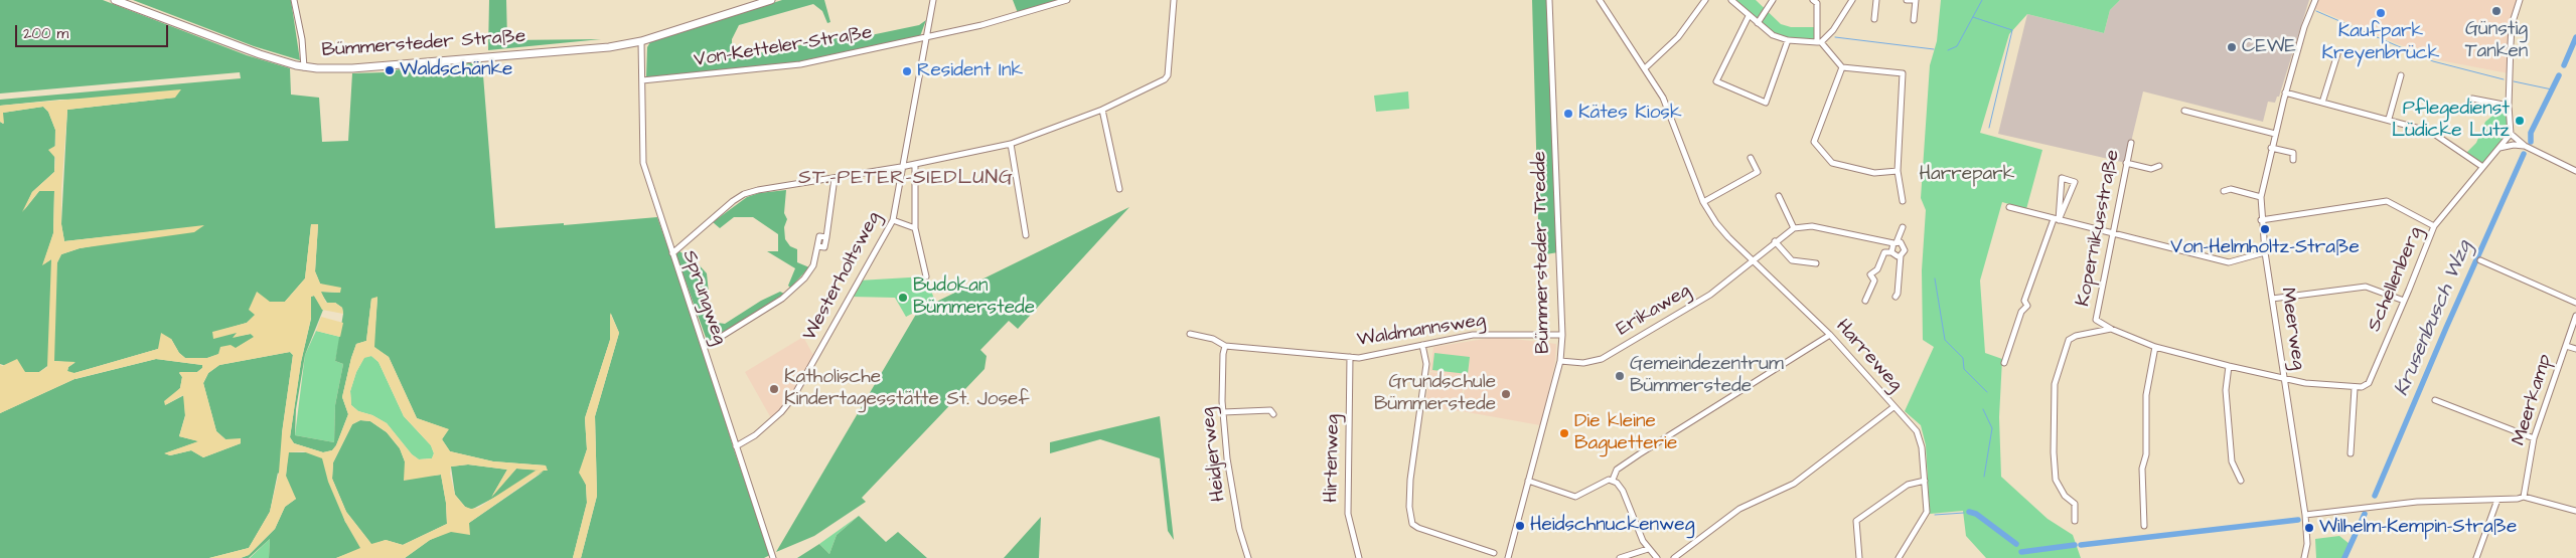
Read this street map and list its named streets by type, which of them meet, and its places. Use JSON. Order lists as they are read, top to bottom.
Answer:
{
  "streets": {
    "street": [
      "Bümmersteder Straße",
      "Von-Ketteler-Straße",
      "Kopernikusstraße",
      "Bümmersteder Tredde",
      "Westerholtsweg",
      "Schellenberg",
      "Sprungweg",
      "Erikaweg",
      "Meerweg",
      "Waldmannsweg",
      "Harreweg",
      "Meerkamp",
      "Heidjerweg",
      "Hirtenweg"
    ]
  },
  "crossings": [
    ["Bümmersteder Straße", "Sprungweg"],
    ["Von-Ketteler-Straße", "Westerholtsweg"],
    ["Von-Ketteler-Straße", "Sprungweg"],
    ["Kopernikusstraße", "Schellenberg"],
    ["Kopernikusstraße", "Meerweg"],
    ["Bümmersteder Tredde", "Erikaweg"],
    ["Bümmersteder Tredde", "Waldmannsweg"],
    ["Westerholtsweg", "Sprungweg"],
    ["Erikaweg", "Harreweg"],
    ["Waldmannsweg", "Heidjerweg"],
    ["Waldmannsweg", "Hirtenweg"]
  ],
  "districts": ["ST.-PETER-SIEDLUNG"],
  "water": ["Krusenbusch Wzg"],
  "parks": ["Harrepark"],
  "places": [
    "Günstig Tanken",
    "Kaufpark Kreyenbrück",
    "CEWE",
    "Waldschänke",
    "Resident Ink",
    "Kätes Kiosk",
    "Pflegedienst Lüdicke Lutz",
    "Von-Helmholtz-Straße",
    "Budokan Bümmerstede",
    "Gemeindezentrum Bümmerstede",
    "Katholische Kindertagesstätte St. Josef",
    "Grundschule Bümmerstede",
    "Die kleine Baguetterie",
    "Heidschnuckenweg",
    "Wilhelm-Kempin-Straße"
  ],
  "scale_bar": "200 m"
}
